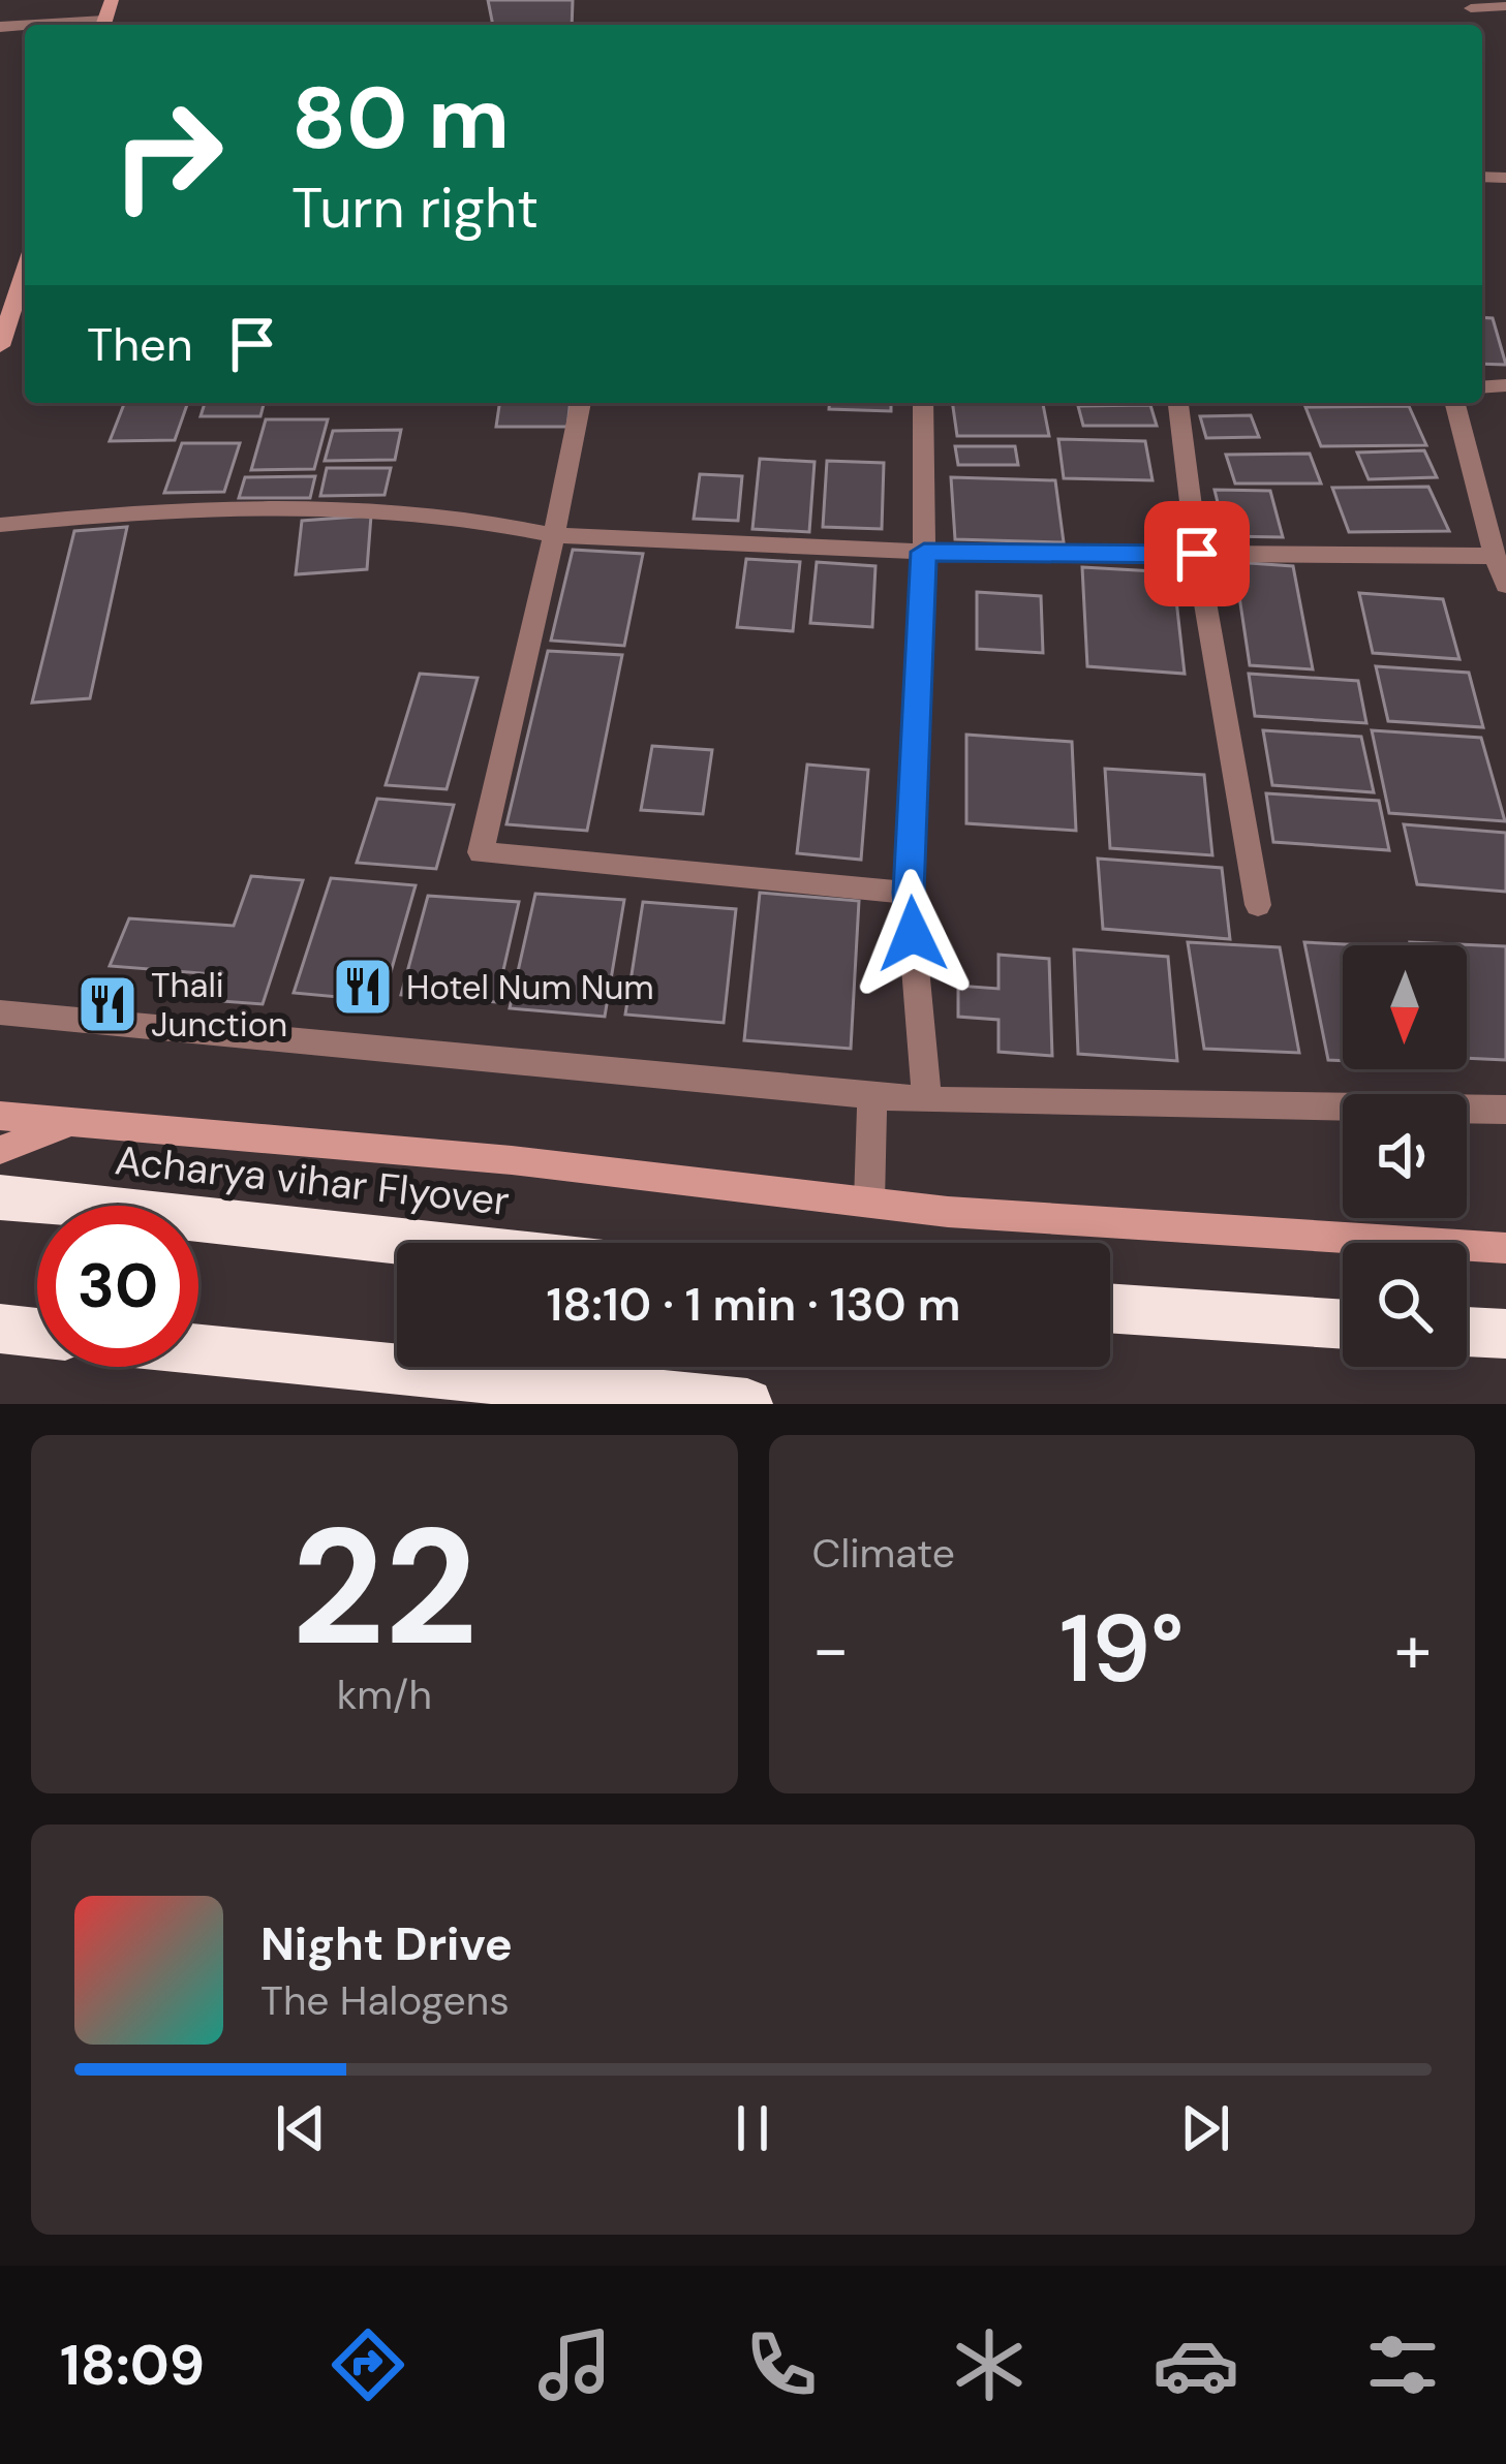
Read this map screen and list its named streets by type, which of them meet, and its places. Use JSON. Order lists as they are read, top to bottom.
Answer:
{
  "streets": {
    "highway": ["Acharya vihar Flyover"]
  },
  "places": {
    "restaurant": ["Hotel Num Num", "Thali Junction"]
  },
  "north": "bottom",
  "page": {
    "turn": ["80 m", "Turn right"],
    "then": "Then",
    "limit": "30",
    "trip": "18:10 · 1 min · 130 m",
    "tile": [
      ["22", "km/h"],
      "Climate"
    ],
    "heat": ["−", "19°", "+"],
    "song": ["Night Drive", "The Halogens"],
    "tabs": "18:09"
  }
}
